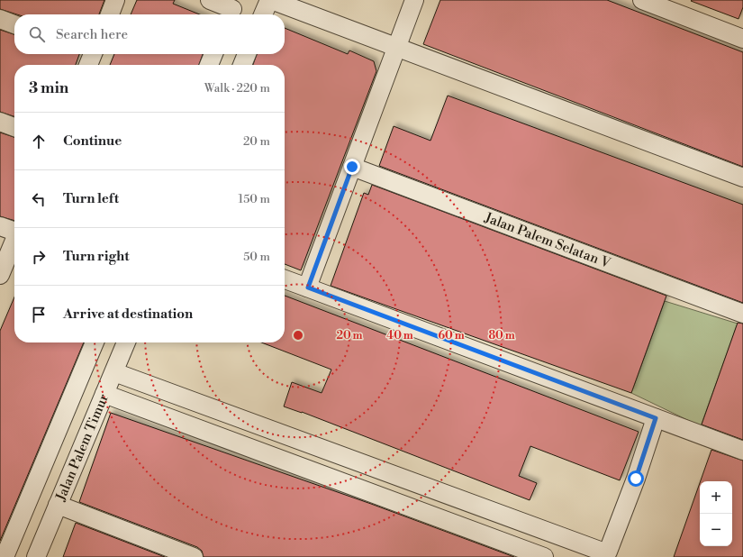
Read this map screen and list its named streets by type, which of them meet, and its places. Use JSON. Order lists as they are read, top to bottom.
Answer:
{
  "streets": {
    "street": ["Jalan Palem Selatan V", "Jalan Palem Timur"]
  },
  "page": {
    "search": "Search here",
    "heading": ["3 min", "Walk · 220 m"],
    "list": [
      ["Continue", "20 m"],
      ["Turn left", "150 m"],
      ["Turn right", "50 m"],
      "Arrive at destination"
    ],
    "map_buttons": ["+", "−"]
  },
  "rings": [
    "20 m",
    "40 m",
    "60 m",
    "80 m"
  ]
}
